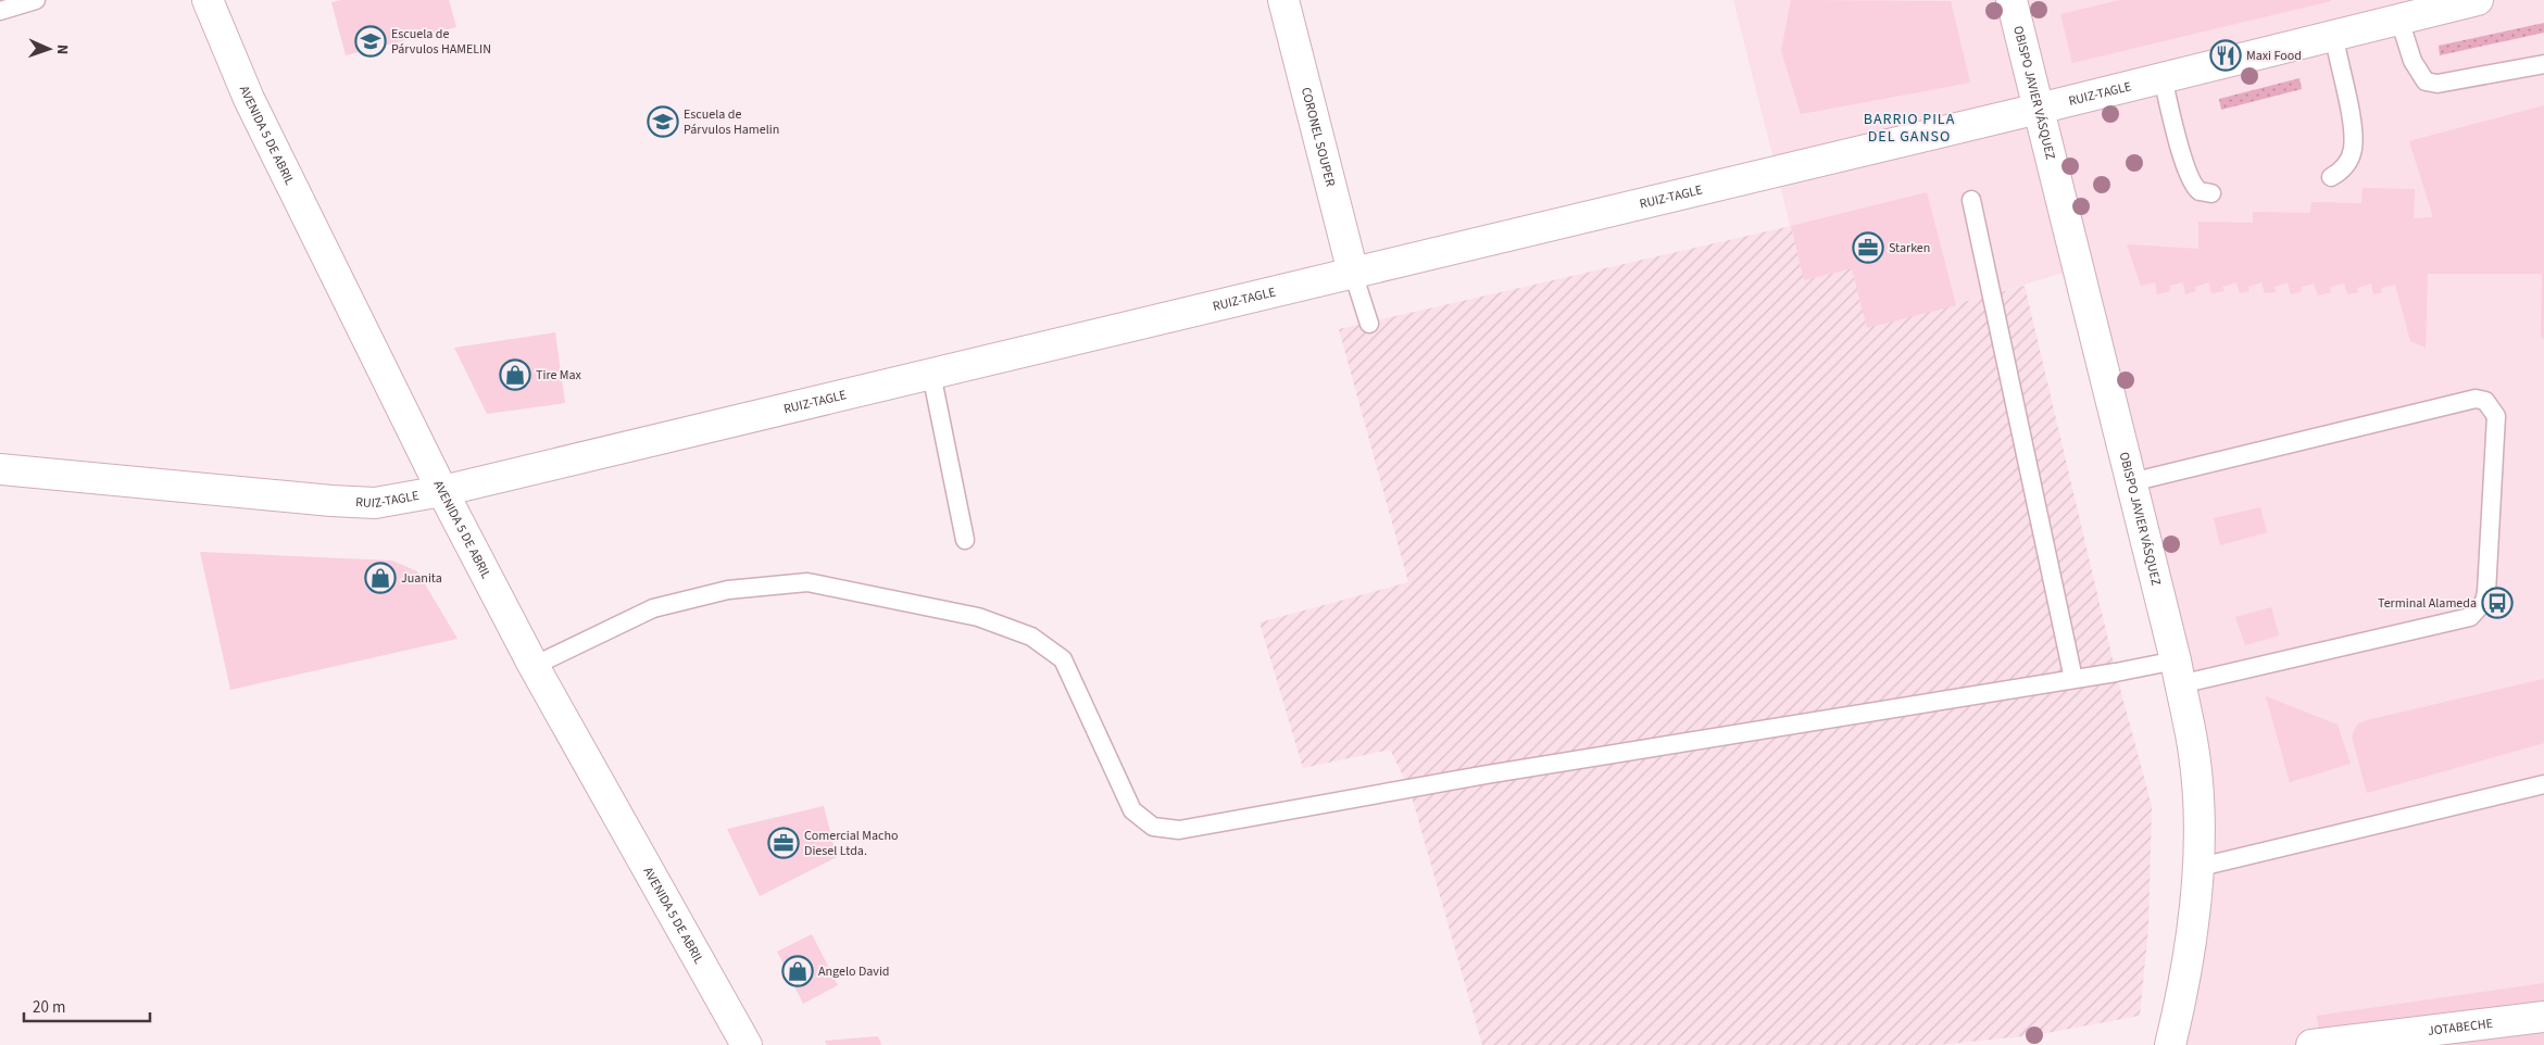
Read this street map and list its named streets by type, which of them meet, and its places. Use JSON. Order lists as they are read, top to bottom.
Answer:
{
  "streets": {
    "street": [
      "OBISPO JAVIER VÁSQUEZ",
      "RUIZ-TAGLE",
      "AVENIDA 5 DE ABRIL",
      "CORONEL SOUPER",
      "JOTABECHE"
    ]
  },
  "crossings": [
    ["OBISPO JAVIER VÁSQUEZ", "RUIZ-TAGLE"],
    ["RUIZ-TAGLE", "AVENIDA 5 DE ABRIL"],
    ["RUIZ-TAGLE", "CORONEL SOUPER"]
  ],
  "districts": ["BARRIO PILA DEL GANSO"],
  "places": {
    "school or university": ["Escuela de Párvulos HAMELIN", "Escuela de Párvulos Hamelin"],
    "restaurant": ["Maxi Food"],
    "office": ["Starken", "Comercial Macho Diesel Ltda."],
    "shop": ["Tire Max", "Juanita", "Angelo David"],
    "bus stop": ["Terminal Alameda"]
  },
  "scale_bar": "20 m",
  "north": "right"
}
